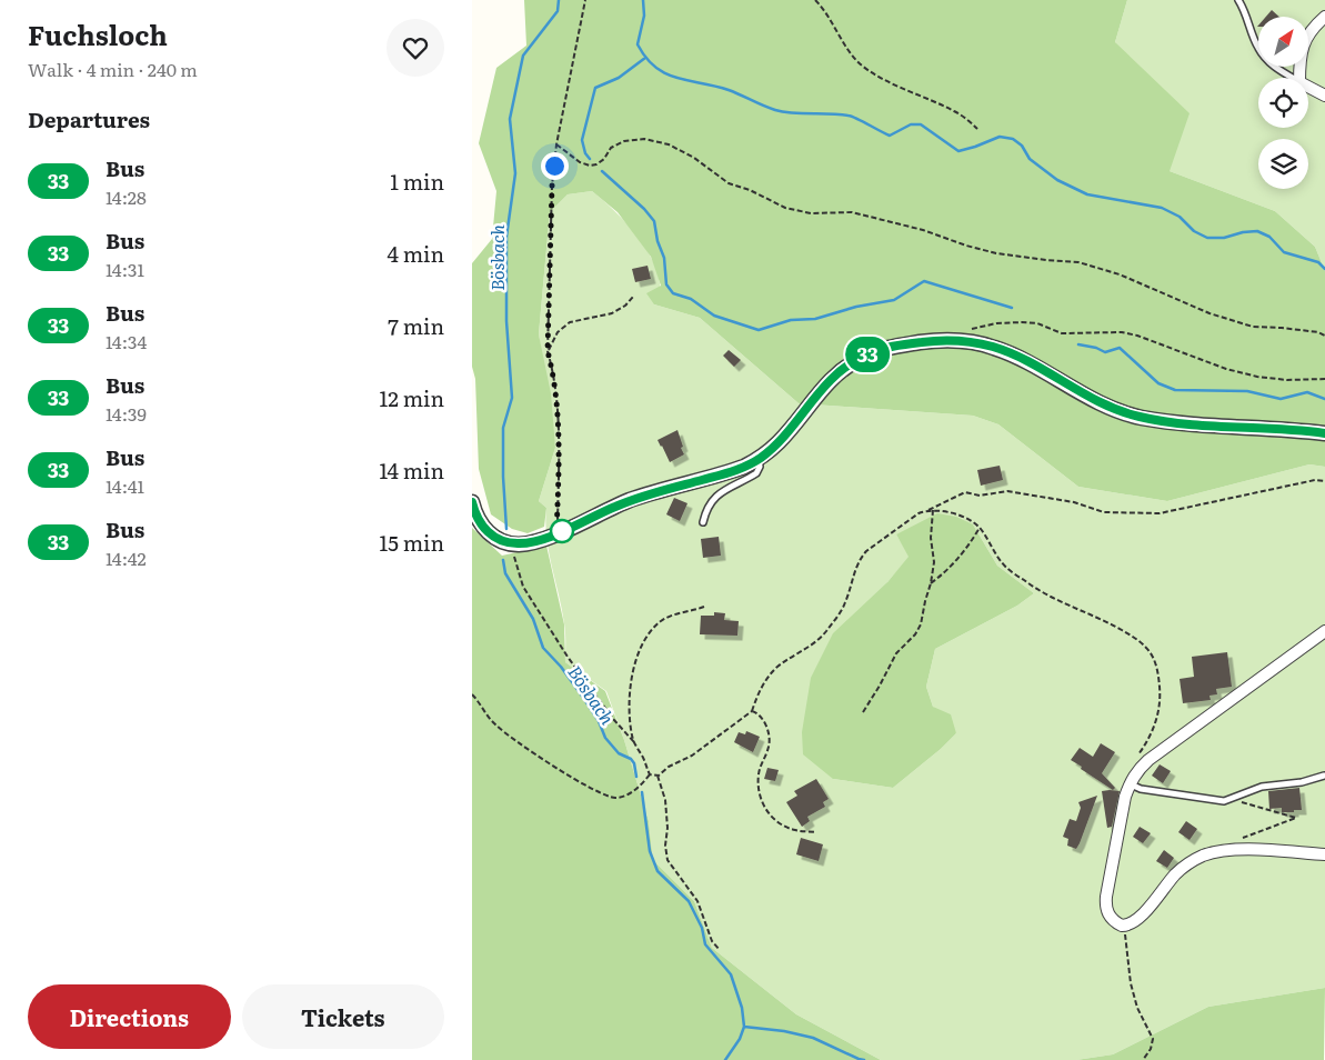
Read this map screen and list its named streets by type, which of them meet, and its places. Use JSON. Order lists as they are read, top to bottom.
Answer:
{
  "water": ["Bösbach"],
  "lines": ["bus line 33"],
  "north": "top right",
  "page": {
    "heading": [
      ["Fuchsloch", "Walk · 4 min · 240 m"],
      "Departures"
    ],
    "on_map": "33",
    "list": [
      {
        "mark": "33",
        "name": "Bus",
        "note": "14:28",
        "value": "1 min"
      },
      {
        "mark": "33",
        "name": "Bus",
        "note": "14:31",
        "value": "4 min"
      },
      {
        "mark": "33",
        "name": "Bus",
        "note": "14:34",
        "value": "7 min"
      },
      {
        "mark": "33",
        "name": "Bus",
        "note": "14:39",
        "value": "12 min"
      },
      {
        "mark": "33",
        "name": "Bus",
        "note": "14:41",
        "value": "14 min"
      },
      {
        "mark": "33",
        "name": "Bus",
        "note": "14:42",
        "value": "15 min"
      }
    ],
    "buttons": ["Directions", "Tickets"]
  }
}
